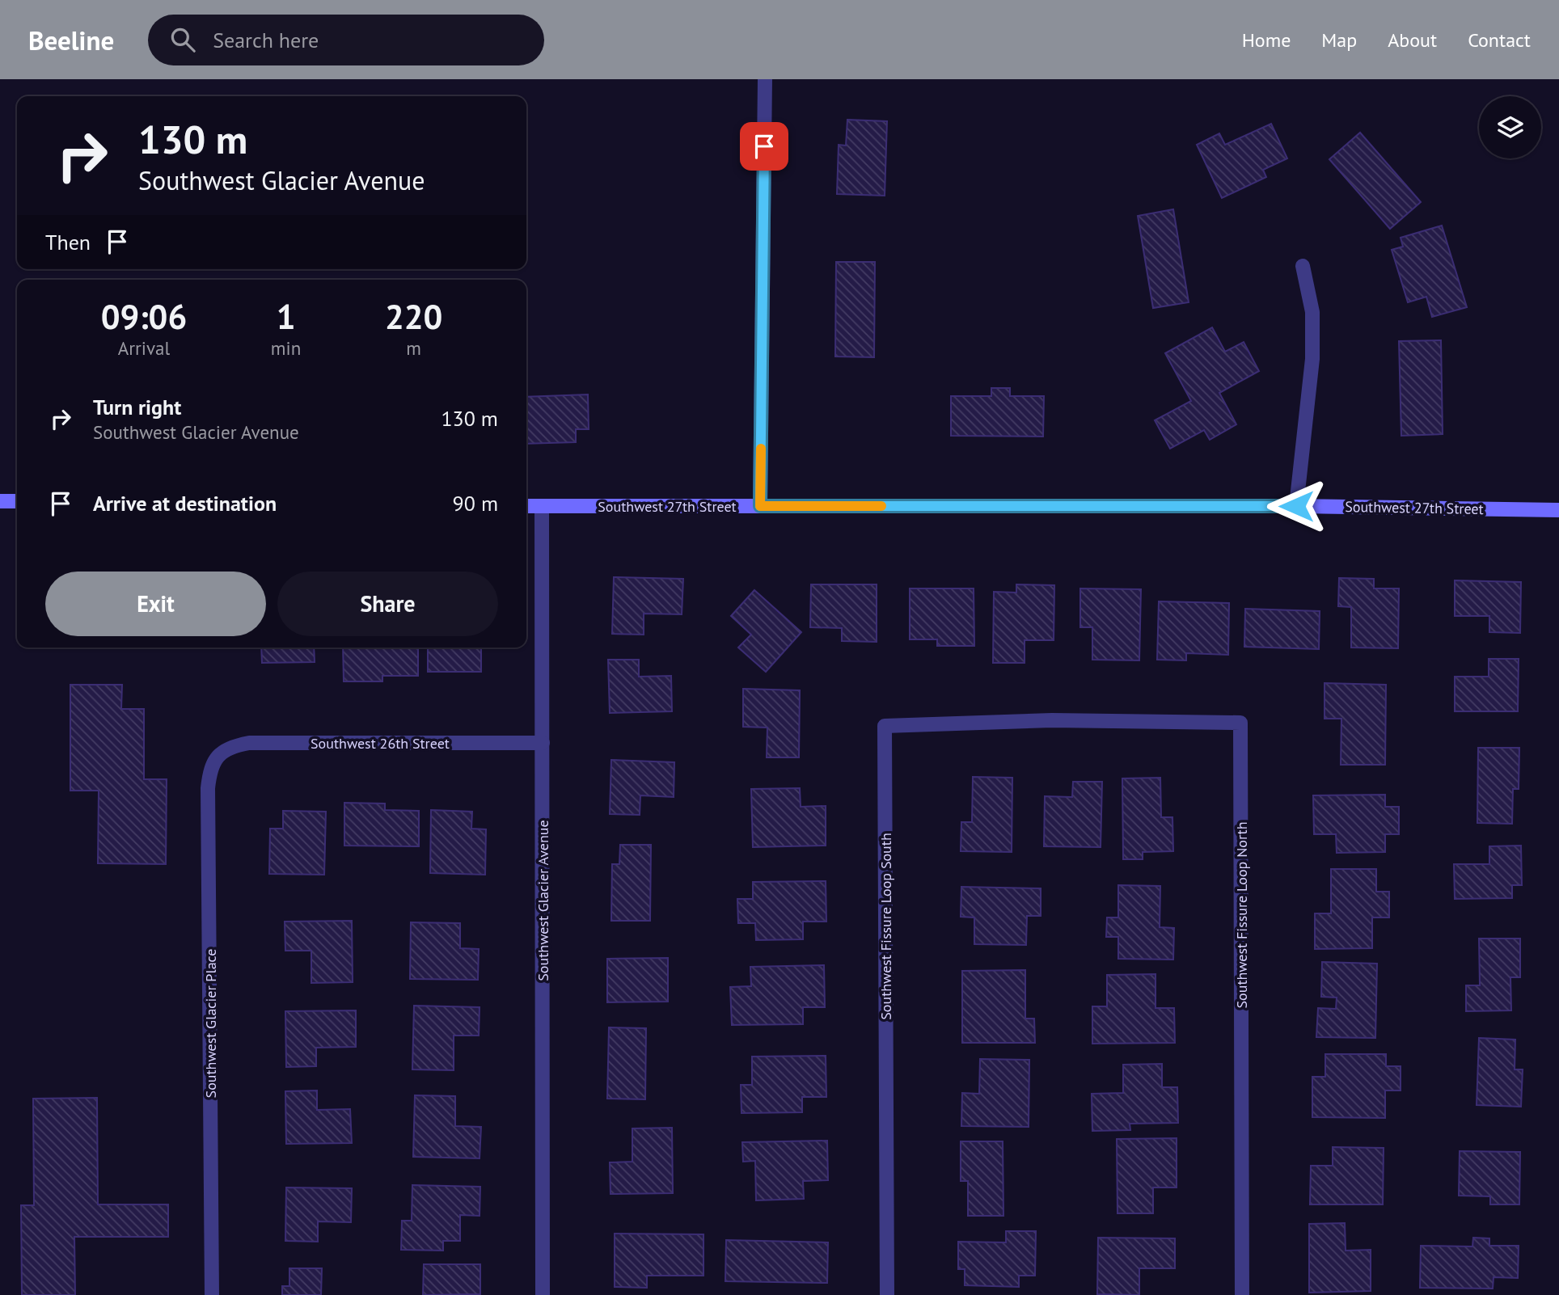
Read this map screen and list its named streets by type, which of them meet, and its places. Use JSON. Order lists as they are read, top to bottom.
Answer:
{
  "streets": {
    "street": [
      "Southwest 27th Street",
      "Southwest 26th Street",
      "Southwest Glacier Avenue",
      "Southwest Fissure Loop North",
      "Southwest Fissure Loop South",
      "Southwest Glacier Place"
    ]
  },
  "crossings": [
    ["Southwest 27th Street", "Southwest Glacier Avenue"],
    ["Southwest 26th Street", "Southwest Glacier Avenue"],
    ["Southwest 26th Street", "Southwest Glacier Place"],
    ["Southwest Fissure Loop North", "Southwest Fissure Loop South"]
  ],
  "page": {
    "header": "Beeline",
    "search": "Search here",
    "nav": [
      "Home",
      "Map",
      "About",
      "Contact"
    ],
    "turn": ["130 m", "Southwest Glacier Avenue"],
    "then": "Then",
    "eta": [
      "09:06",
      "Arrival",
      "1",
      "min",
      "220",
      "m"
    ],
    "list": [
      {
        "name": "Turn right",
        "note": "Southwest Glacier Avenue",
        "value": "130 m"
      },
      {
        "name": "Arrive at destination",
        "value": "90 m"
      }
    ],
    "buttons": ["Exit", "Share"]
  }
}
